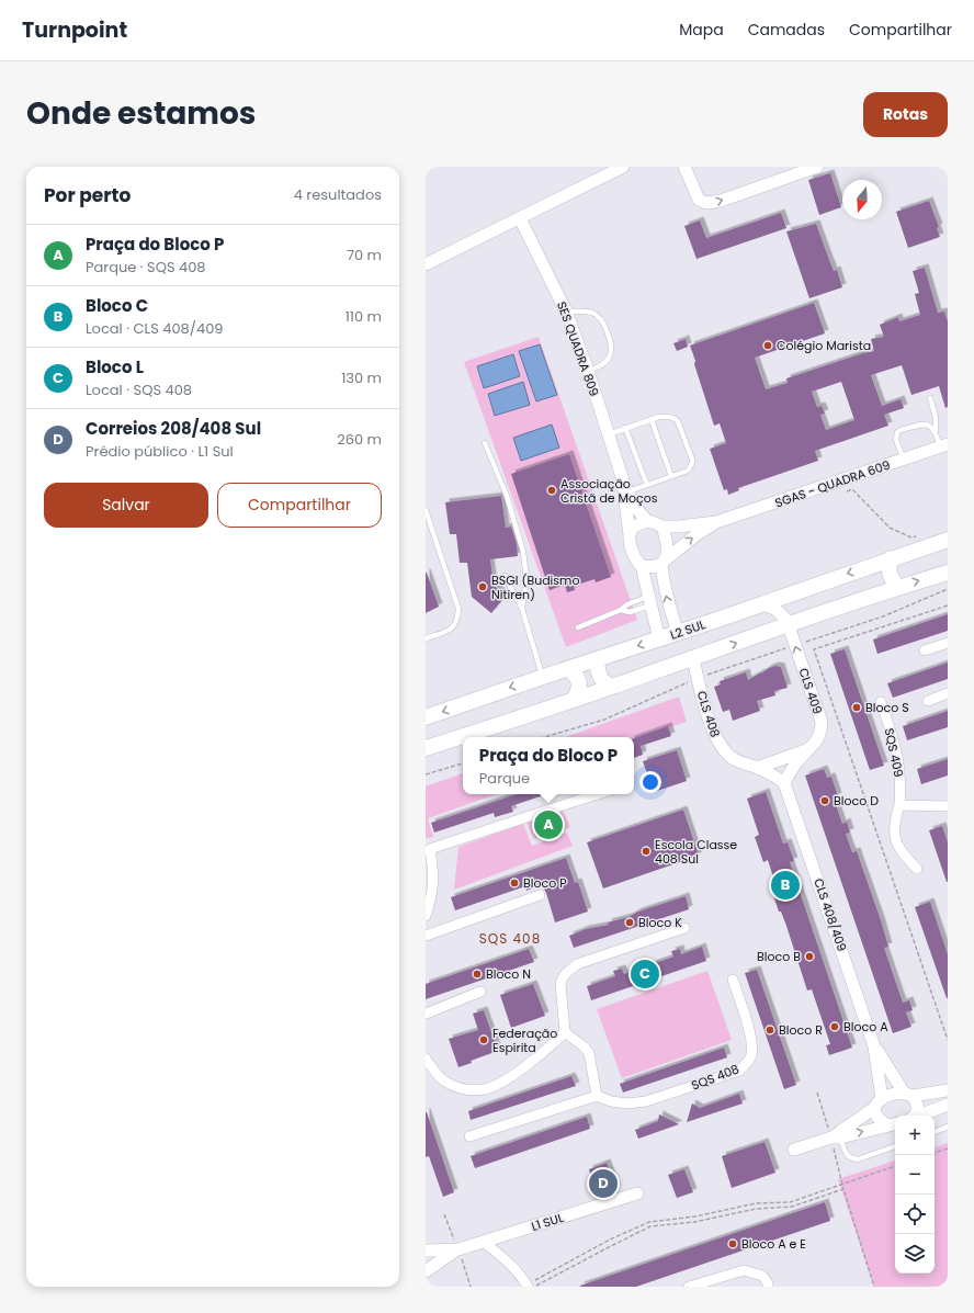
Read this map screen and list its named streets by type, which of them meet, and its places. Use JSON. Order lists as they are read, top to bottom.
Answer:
{
  "streets": {
    "main road": ["L2 SUL"],
    "street": [
      "SES QUADRA 809",
      "SGAS - QUADRA 609",
      "CLS 409",
      "CLS 408",
      "SQS 409",
      "CLS 408/409",
      "SQS 408",
      "L1 SUL"
    ]
  },
  "crossings": [
    ["SES QUADRA 809", "SGAS - QUADRA 609"],
    ["L2 SUL", "CLS 409"],
    ["CLS 409", "CLS 408"],
    ["CLS 409", "CLS 408/409"],
    ["CLS 408", "CLS 408/409"]
  ],
  "one_way": ["CLS 409"],
  "districts": ["SQS 408"],
  "places": [
    "Colégio Marista",
    "Associação Cristã de Moços",
    "BSGI (Budismo Nitiren)",
    "Bloco S",
    "Bloco D",
    "Escola Classe 408 Sul",
    "Bloco P",
    "Bloco K",
    "Bloco B",
    "Bloco N",
    "Bloco A",
    "Bloco R",
    "Federação Espírita",
    "Bloco A e E"
  ],
  "north": "bottom",
  "page": {
    "header": "Turnpoint",
    "nav": ["Mapa", "Camadas", "Compartilhar"],
    "title": "Onde estamos",
    "buttons": [
      "Rotas",
      ["Salvar", "Compartilhar"]
    ],
    "heading": ["Por perto", "4 resultados"],
    "list": [
      {
        "mark": "A",
        "name": "Praça do Bloco P",
        "note": "Parque · SQS 408",
        "value": "70 m"
      },
      {
        "mark": "B",
        "name": "Bloco C",
        "note": "Local · CLS 408/409",
        "value": "110 m"
      },
      {
        "mark": "C",
        "name": "Bloco L",
        "note": "Local · SQS 408",
        "value": "130 m"
      },
      {
        "mark": "D",
        "name": "Correios 208/408 Sul",
        "note": "Prédio público · L1 Sul",
        "value": "260 m"
      }
    ],
    "popup": ["Praça do Bloco P", "Parque"],
    "pins": [
      "A",
      "B",
      "C",
      "D"
    ],
    "map_buttons": ["+", "−"]
  }
}
